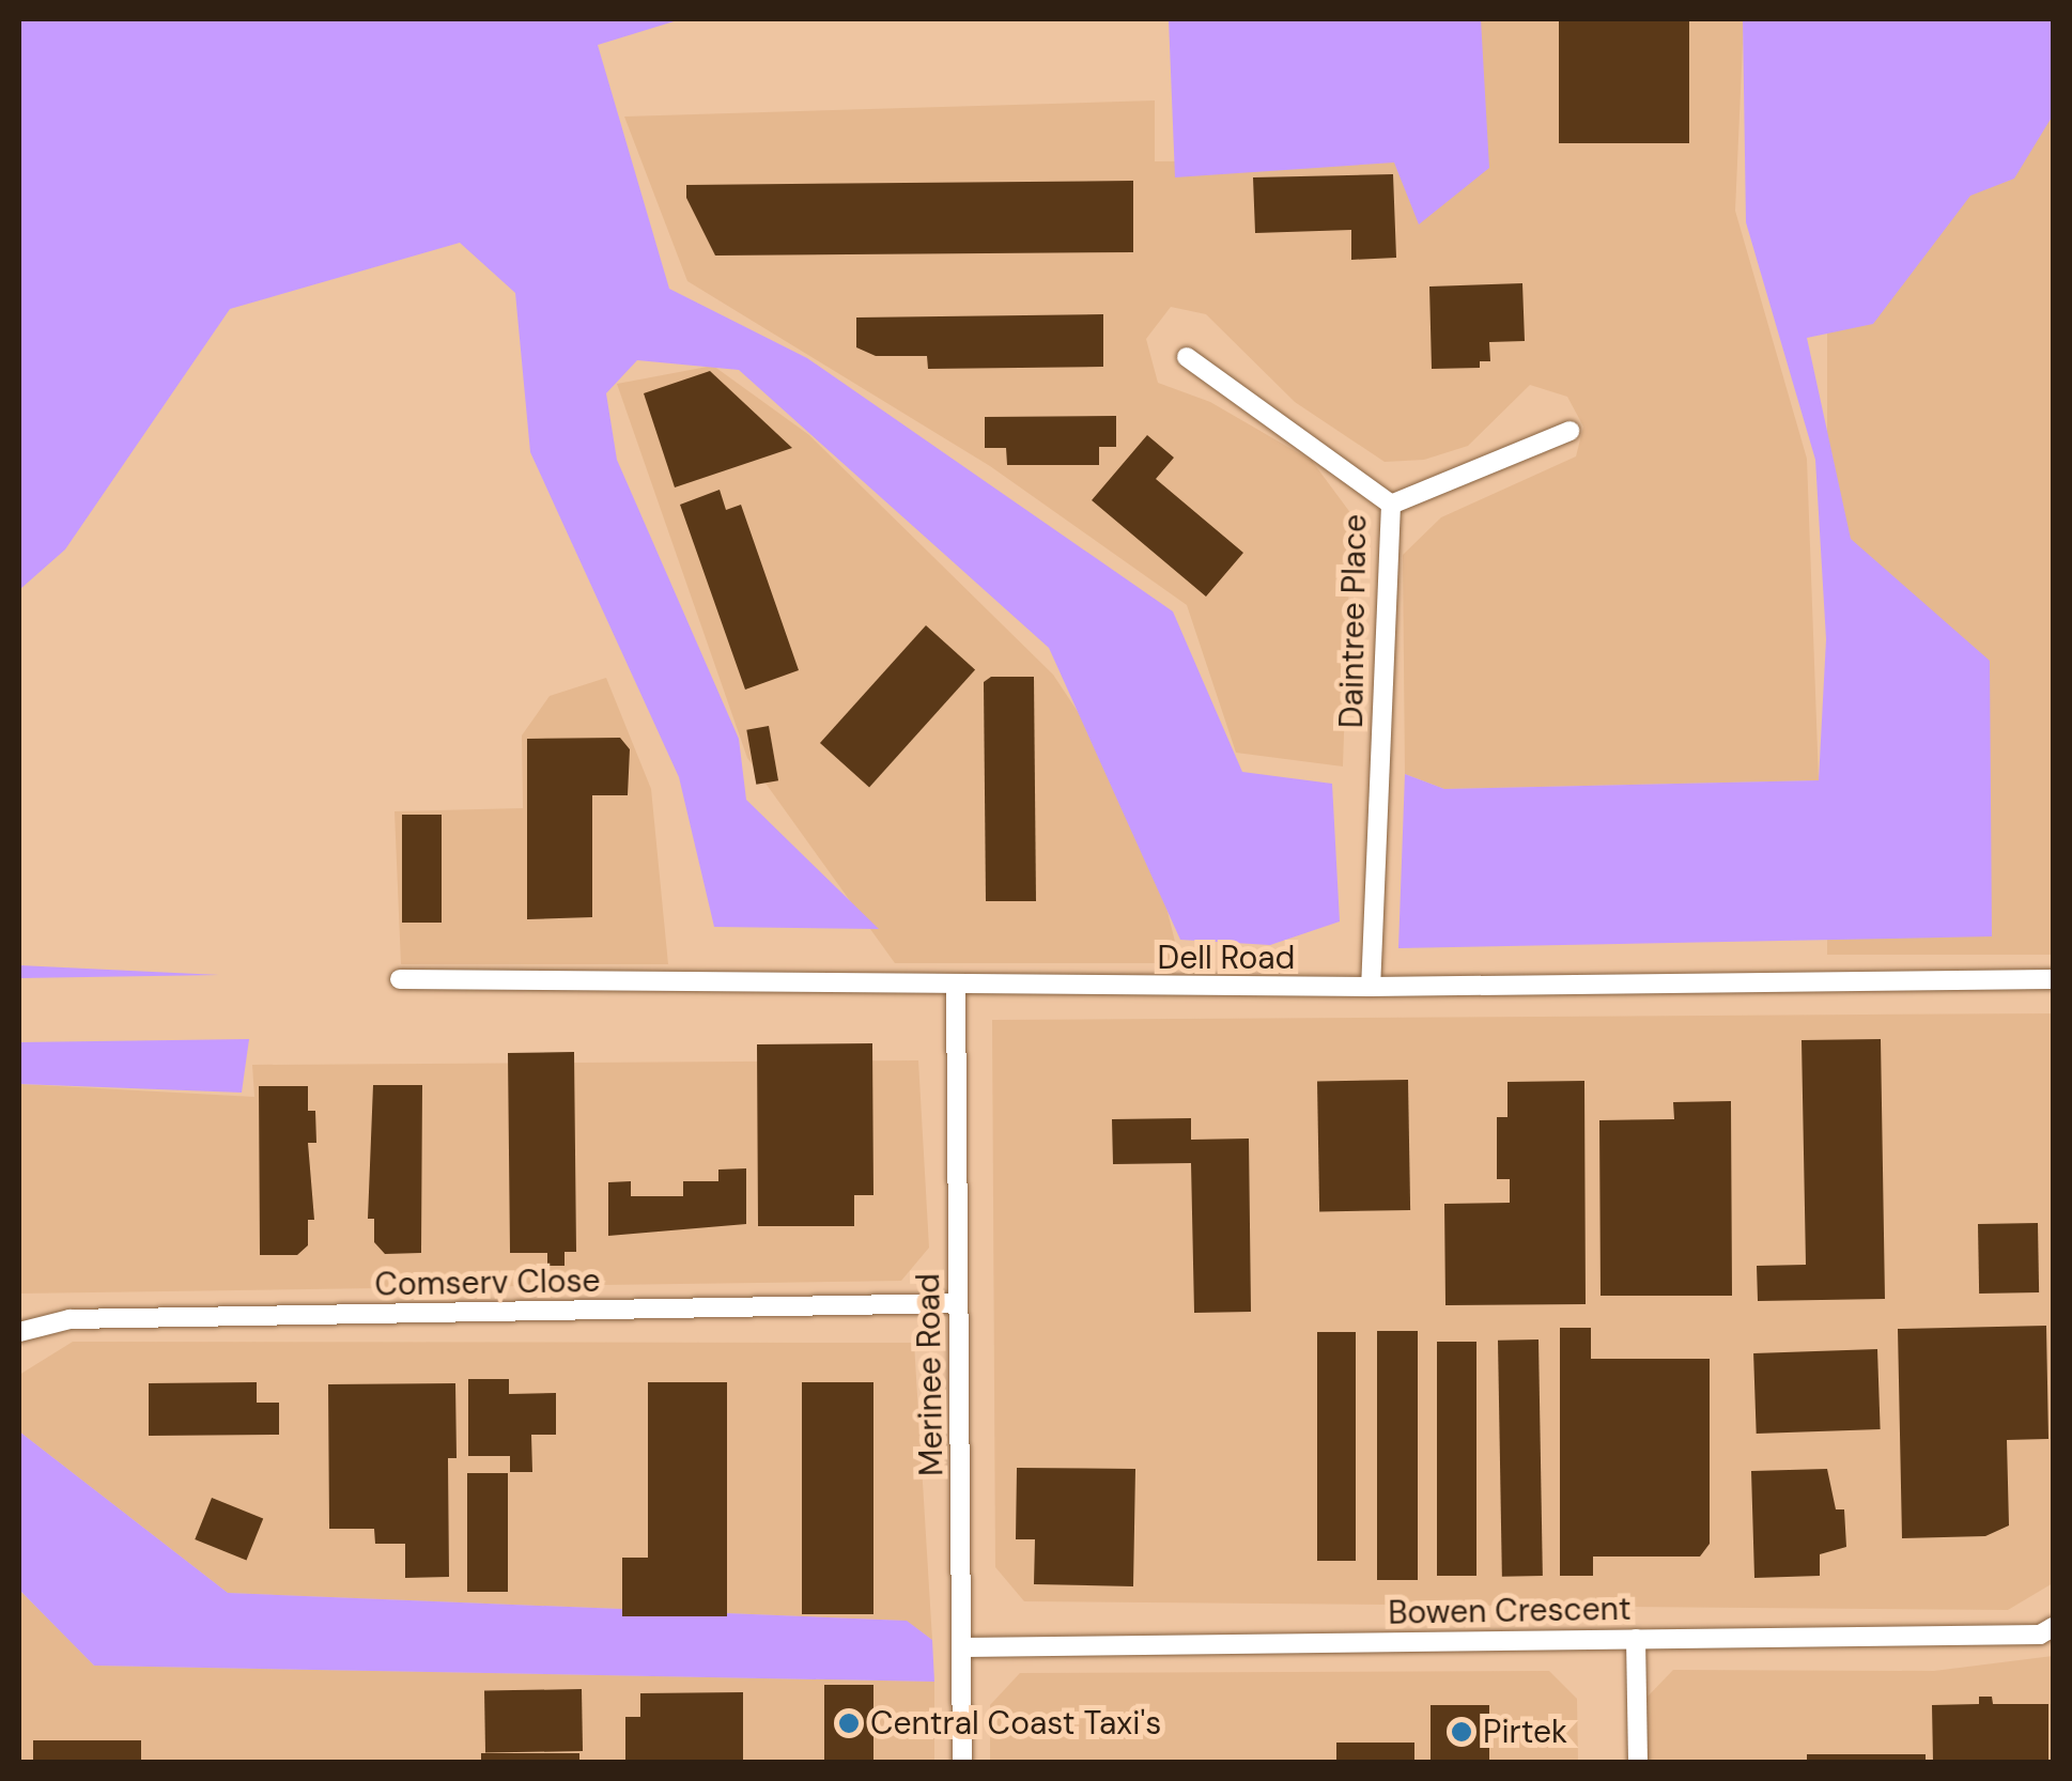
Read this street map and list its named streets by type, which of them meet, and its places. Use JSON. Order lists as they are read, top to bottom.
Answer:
{
  "streets": {
    "street": [
      "Daintree Place",
      "Dell Road",
      "Comserv Close",
      "Merinee Road",
      "Bowen Crescent"
    ]
  },
  "crossings": [
    ["Daintree Place", "Dell Road"],
    ["Dell Road", "Merinee Road"],
    ["Comserv Close", "Merinee Road"],
    ["Merinee Road", "Bowen Crescent"]
  ],
  "places": ["Central Coast Taxi's", "Pirtek"]
}
